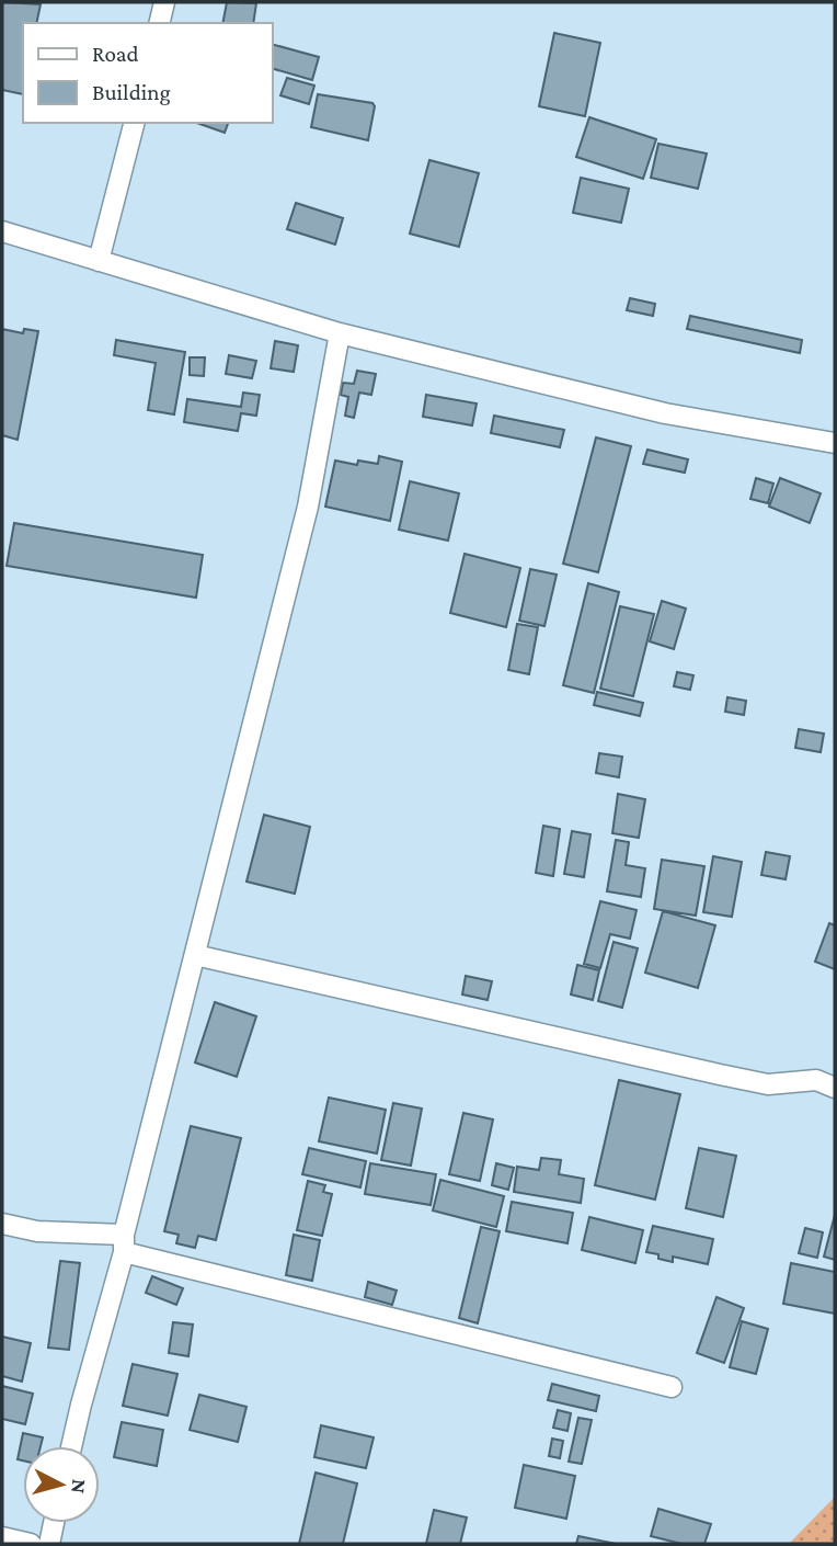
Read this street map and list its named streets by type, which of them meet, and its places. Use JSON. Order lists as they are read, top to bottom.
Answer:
{
  "legend": ["Road", "Building"],
  "north": "right"
}
